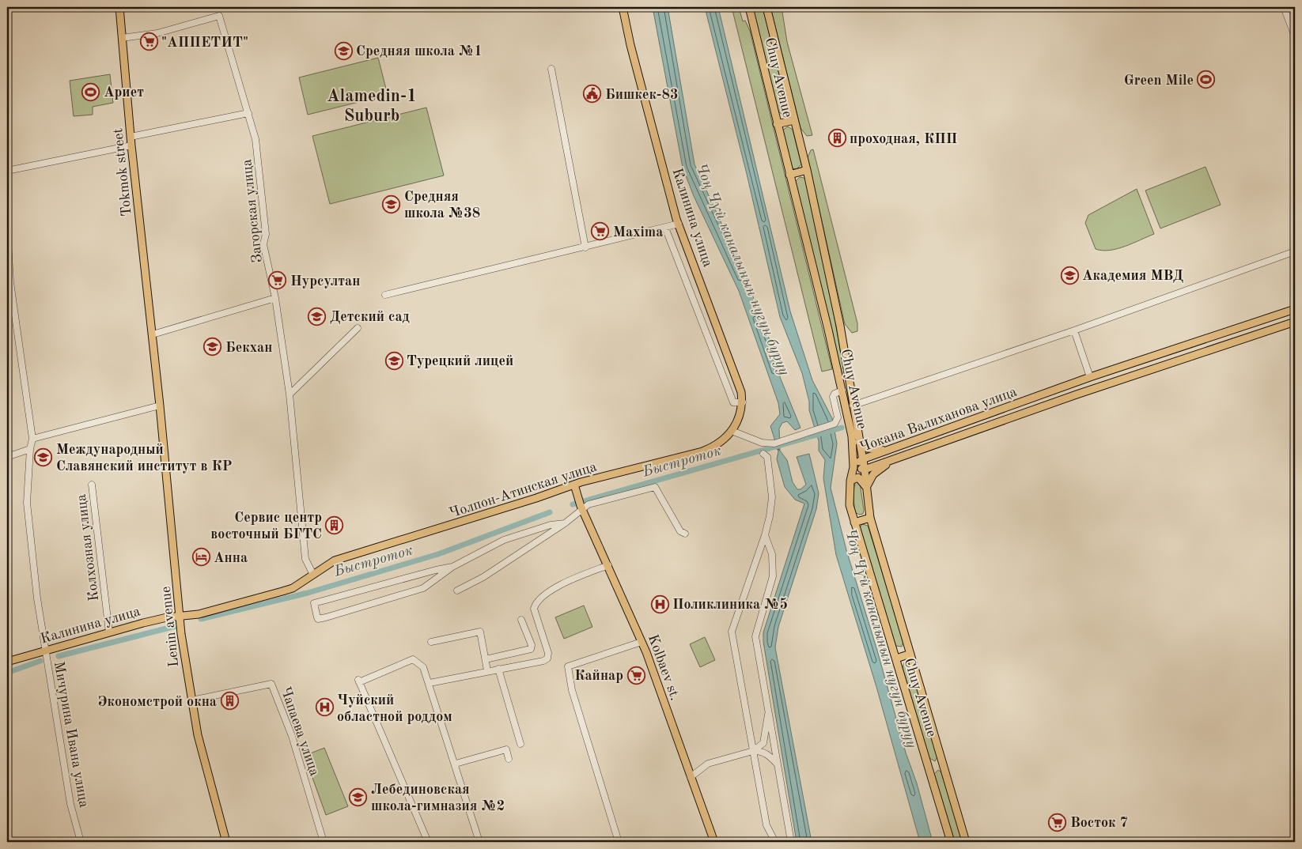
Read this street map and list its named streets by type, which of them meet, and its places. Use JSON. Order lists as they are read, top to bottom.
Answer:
{
  "streets": {
    "main road": [
      "Chuy Avenue",
      "Tokmok street",
      "Калинина улица",
      "Чокана Валиханова улица",
      "Чолпон-Атинская улица",
      "Lenin avenue",
      "Kolbaev st."
    ],
    "street": [
      "Загорская улица",
      "Колхозная улица",
      "Чапаева улица",
      "Мичурина Ивана улица"
    ]
  },
  "crossings": [
    ["Chuy Avenue", "Чокана Валиханова улица"],
    ["Tokmok street", "Загорская улица"],
    ["Tokmok street", "Lenin avenue"],
    ["Загорская улица", "Чолпон-Атинская улица"],
    ["Калинина улица", "Чолпон-Атинская улица"],
    ["Калинина улица", "Колхозная улица"],
    ["Калинина улица", "Lenin avenue"],
    ["Калинина улица", "Мичурина Ивана улица"],
    ["Чолпон-Атинская улица", "Lenin avenue"],
    ["Чолпон-Атинская улица", "Kolbaev st."],
    ["Lenin avenue", "Чапаева улица"]
  ],
  "districts": ["Alamedin-1 Suburb"],
  "water": ["Чоң Чүй каналынын нугун буруу", "Быстроток"],
  "places": {
    "supermarket": [
      "\"АППЕТИТ\"",
      "Maxima",
      "Нурсултан",
      "Кайнар",
      "Восток 7"
    ],
    "school or university": [
      "Средняя школа №1",
      "Средняя школа №38",
      "Академия МВД",
      "Детский сад",
      "Бекхан",
      "Турецкий лицей",
      "Международный Славянский институт в КР",
      "Лебединовская школа-гимназия №2"
    ],
    "sports": ["Green Mile", "Ариет"],
    "public building": ["Бишкек-83"],
    "building": ["проходная, КПП", "Сервис центр восточный БГТС", "Экономстрой окна"],
    "hotel": ["Анна"],
    "hospital": ["Поликлиника №5", "Чуйский областной роддом"]
  }
}
